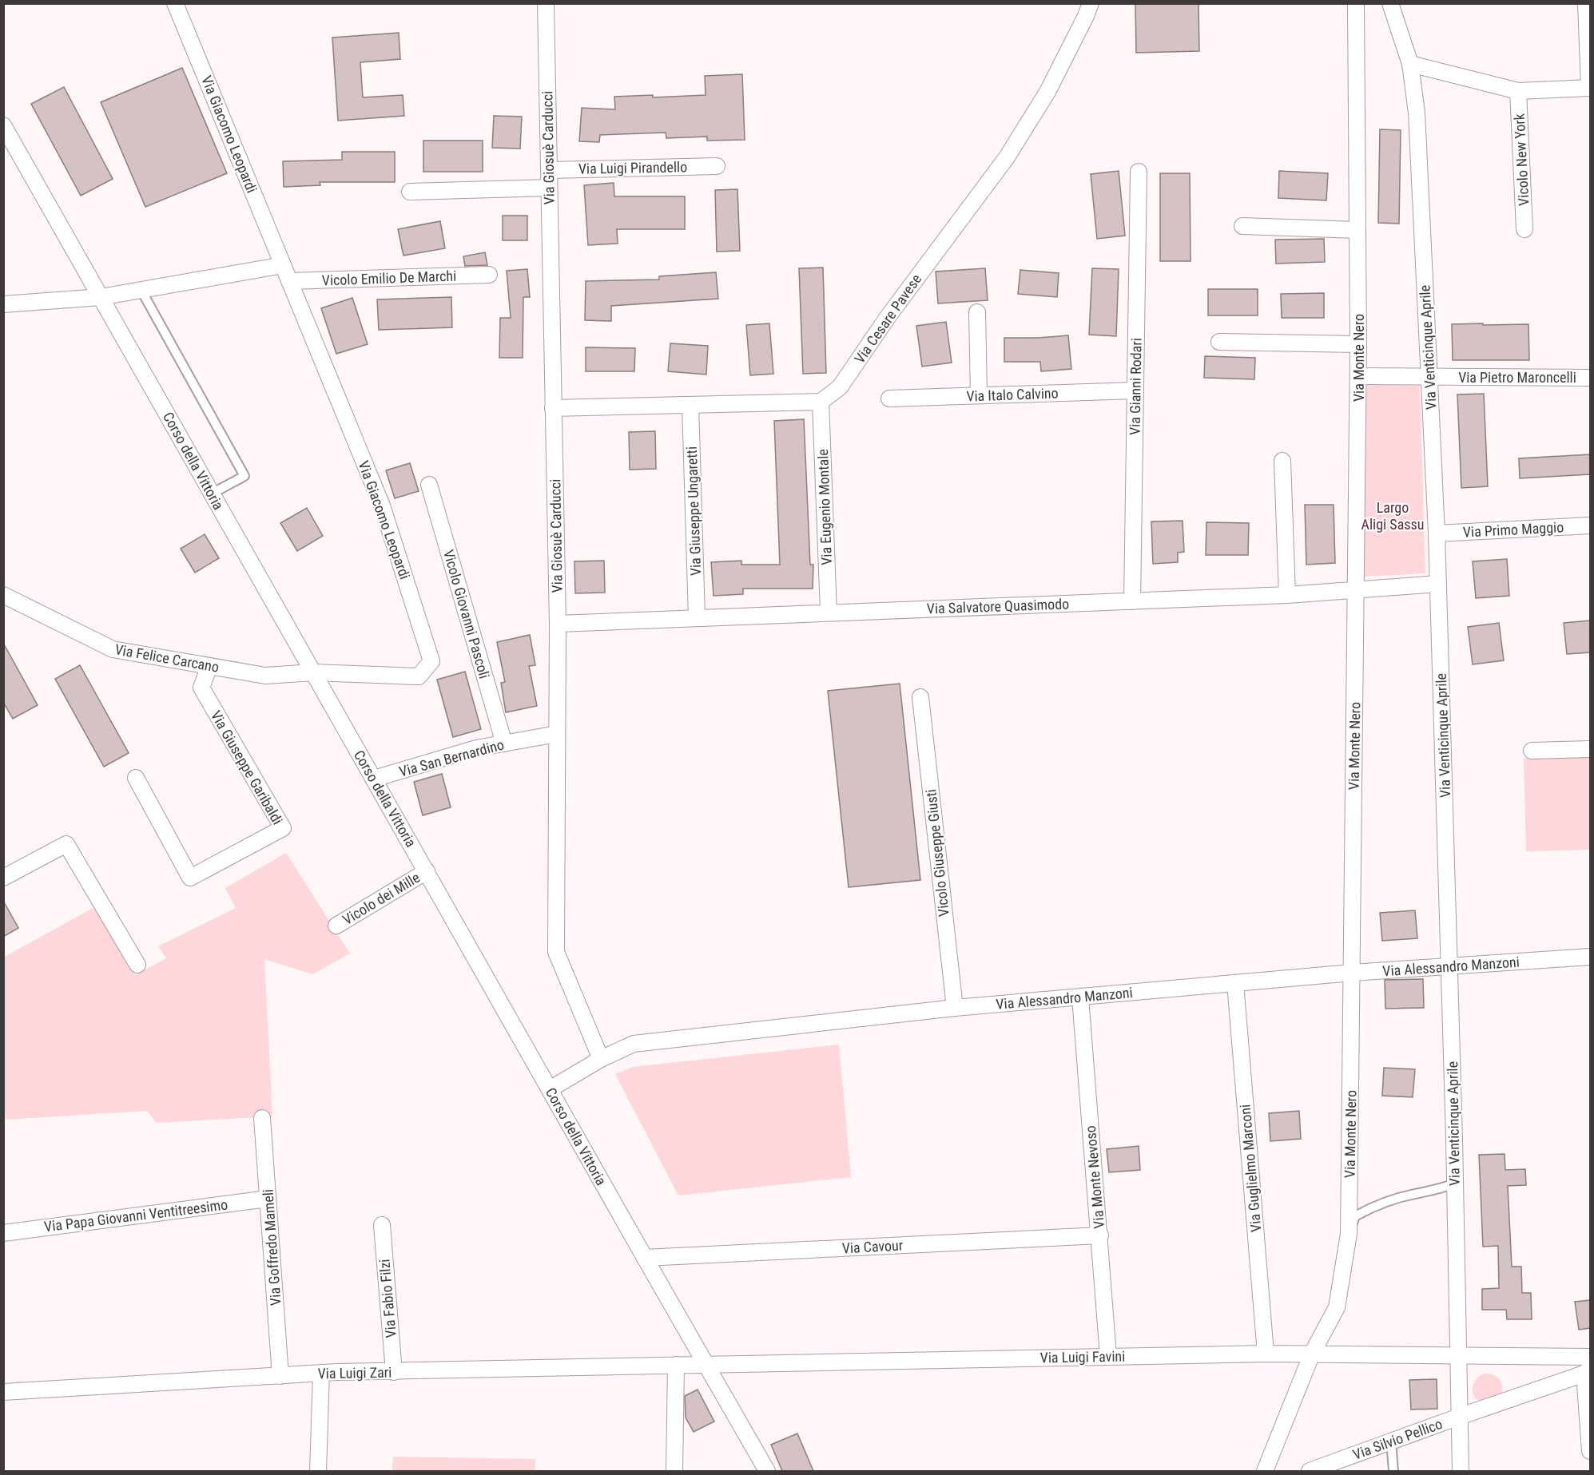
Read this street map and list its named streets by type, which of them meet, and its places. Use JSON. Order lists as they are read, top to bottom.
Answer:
{
  "streets": {
    "street": [
      "Via Giacomo Leopardi",
      "Via Giosuè Carducci",
      "Vicolo New York",
      "Via Luigi Pirandello",
      "Vicolo Emilio De Marchi",
      "Via Cesare Pavese",
      "Via Venticinque Aprile",
      "Via Monte Nero",
      "Via Pietro Maroncelli",
      "Via Gianni Rodari",
      "Via Italo Calvino",
      "Corso della Vittoria",
      "Via Eugenio Montale",
      "Via Giuseppe Ungaretti",
      "Via Primo Maggio",
      "Via Salvatore Quasimodo",
      "Vicolo Giovanni Pascoli",
      "Via Felice Carcano",
      "Via San Bernardino",
      "Via Giuseppe Garibaldi",
      "Vicolo Giuseppe Giusti",
      "Vicolo dei Mille",
      "Via Alessandro Manzoni",
      "Via Guglielmo Marconi",
      "Via Monte Nevoso",
      "Via Papa Giovanni Ventitreesimo",
      "Via Cavour",
      "Via Goffredo Mameli",
      "Via Fabio Filzi",
      "Via Luigi Favini",
      "Via Luigi Zari",
      "Via Silvio Pellico"
    ]
  },
  "crossings": [
    ["Via Giacomo Leopardi", "Vicolo Emilio De Marchi"],
    ["Via Giacomo Leopardi", "Corso della Vittoria"],
    ["Via Giacomo Leopardi", "Via Felice Carcano"],
    ["Via Giosuè Carducci", "Via Luigi Pirandello"],
    ["Via Giosuè Carducci", "Via Salvatore Quasimodo"],
    ["Via Giosuè Carducci", "Via San Bernardino"],
    ["Via Giosuè Carducci", "Via Alessandro Manzoni"],
    ["Via Cesare Pavese", "Via Eugenio Montale"],
    ["Via Venticinque Aprile", "Via Pietro Maroncelli"],
    ["Via Venticinque Aprile", "Via Primo Maggio"],
    ["Via Venticinque Aprile", "Via Salvatore Quasimodo"],
    ["Via Venticinque Aprile", "Via Alessandro Manzoni"],
    ["Via Venticinque Aprile", "Via Luigi Favini"],
    ["Via Venticinque Aprile", "Via Silvio Pellico"],
    ["Via Monte Nero", "Via Pietro Maroncelli"],
    ["Via Monte Nero", "Via Salvatore Quasimodo"],
    ["Via Monte Nero", "Via Alessandro Manzoni"],
    ["Via Monte Nero", "Via Luigi Favini"],
    ["Via Gianni Rodari", "Via Italo Calvino"],
    ["Via Gianni Rodari", "Via Salvatore Quasimodo"],
    ["Corso della Vittoria", "Via Felice Carcano"],
    ["Corso della Vittoria", "Via San Bernardino"],
    ["Corso della Vittoria", "Vicolo dei Mille"],
    ["Corso della Vittoria", "Via Alessandro Manzoni"],
    ["Corso della Vittoria", "Via Cavour"],
    ["Corso della Vittoria", "Via Luigi Favini"],
    ["Corso della Vittoria", "Via Luigi Zari"],
    ["Via Eugenio Montale", "Via Salvatore Quasimodo"],
    ["Via Giuseppe Ungaretti", "Via Salvatore Quasimodo"],
    ["Vicolo Giovanni Pascoli", "Via San Bernardino"],
    ["Via Felice Carcano", "Via Giuseppe Garibaldi"],
    ["Vicolo Giuseppe Giusti", "Via Alessandro Manzoni"],
    ["Via Alessandro Manzoni", "Via Guglielmo Marconi"],
    ["Via Alessandro Manzoni", "Via Monte Nevoso"],
    ["Via Guglielmo Marconi", "Via Luigi Favini"],
    ["Via Monte Nevoso", "Via Cavour"],
    ["Via Monte Nevoso", "Via Luigi Favini"],
    ["Via Papa Giovanni Ventitreesimo", "Via Goffredo Mameli"],
    ["Via Goffredo Mameli", "Via Luigi Zari"],
    ["Via Fabio Filzi", "Via Luigi Zari"],
    ["Via Luigi Favini", "Via Luigi Zari"]
  ],
  "parks": ["Largo Aligi Sassu"]
}
